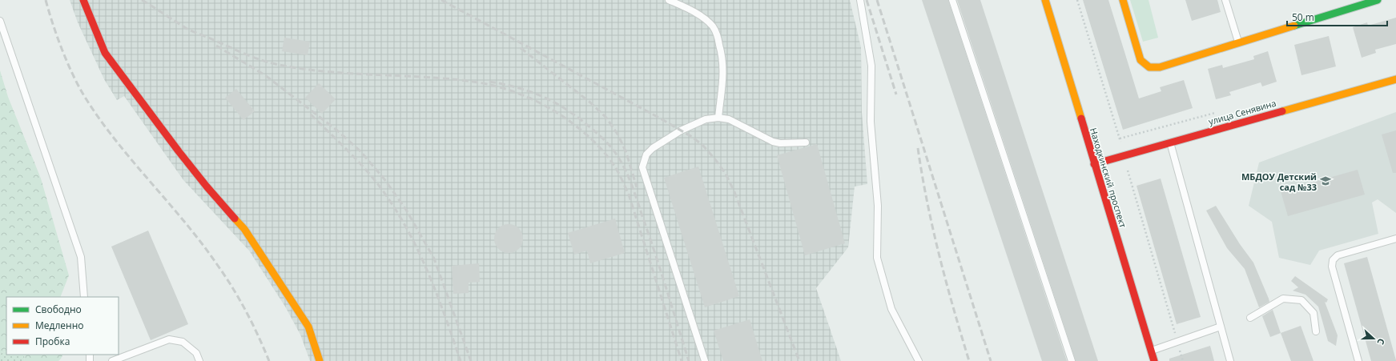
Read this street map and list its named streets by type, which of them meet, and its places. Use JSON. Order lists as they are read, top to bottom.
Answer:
{
  "streets": {
    "street": ["улица Сенявина", "Находкинский проспект"]
  },
  "crossings": [
    ["улица Сенявина", "Находкинский проспект"]
  ],
  "places": {
    "school or university": ["МБДОУ Детский сад №33"]
  },
  "legend": ["Свободно", "Медленно", "Пробка"],
  "scale_bar": "50 m",
  "north": "right"
}
